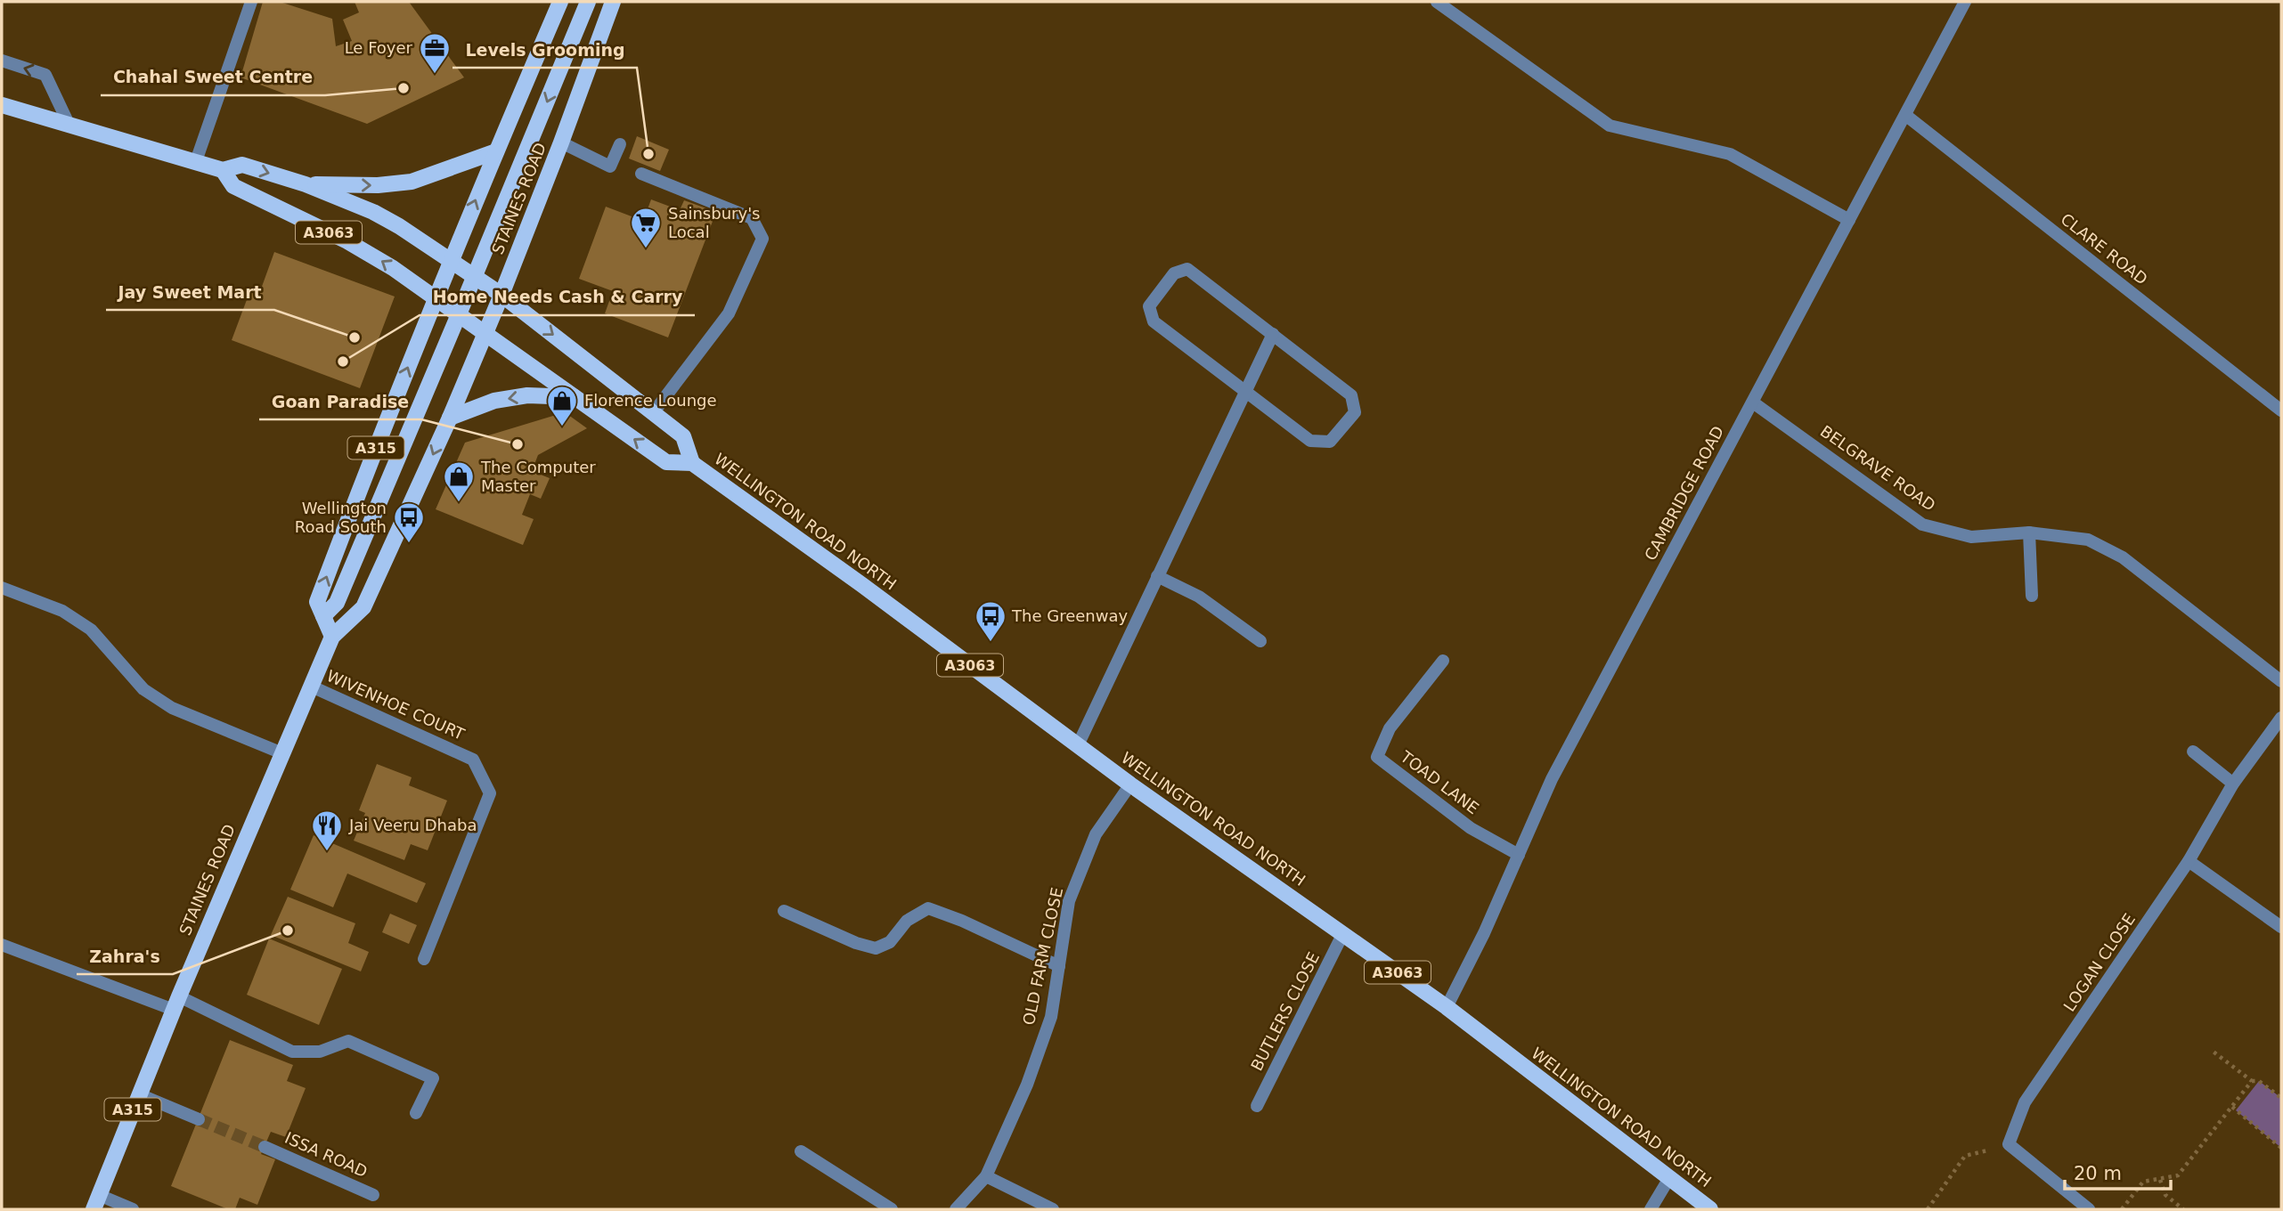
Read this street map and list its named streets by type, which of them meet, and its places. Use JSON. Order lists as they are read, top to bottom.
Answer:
{
  "streets": {
    "main road": [
      "STAINES ROAD",
      "A3063",
      "A315",
      "WELLINGTON ROAD NORTH"
    ],
    "street": [
      "CLARE ROAD",
      "BELGRAVE ROAD",
      "CAMBRIDGE ROAD",
      "WIVENHOE COURT",
      "TOAD LANE",
      "OLD FARM CLOSE",
      "LOGAN CLOSE",
      "BUTLERS CLOSE",
      "ISSA ROAD"
    ]
  },
  "crossings": [
    ["STAINES ROAD", "A3063"],
    ["STAINES ROAD", "A315"],
    ["STAINES ROAD", "WELLINGTON ROAD NORTH"],
    ["STAINES ROAD", "WIVENHOE COURT"],
    ["A3063", "A315"],
    ["A3063", "WELLINGTON ROAD NORTH"],
    ["CLARE ROAD", "CAMBRIDGE ROAD"],
    ["A315", "WELLINGTON ROAD NORTH"],
    ["BELGRAVE ROAD", "CAMBRIDGE ROAD"],
    ["CAMBRIDGE ROAD", "WELLINGTON ROAD NORTH"],
    ["CAMBRIDGE ROAD", "TOAD LANE"],
    ["WELLINGTON ROAD NORTH", "OLD FARM CLOSE"],
    ["WELLINGTON ROAD NORTH", "BUTLERS CLOSE"]
  ],
  "places": {
    "office": ["Le Foyer"],
    "other": [
      "Chahal Sweet Centre",
      "Levels Grooming",
      "Jay Sweet Mart",
      "Home Needs Cash & Carry",
      "Goan Paradise",
      "Zahra's"
    ],
    "supermarket": ["Sainsbury's Local"],
    "shop": ["Florence Lounge", "The Computer Master"],
    "bus stop": ["Wellington Road South", "The Greenway"],
    "restaurant": ["Jai Veeru Dhaba"]
  },
  "scale_bar": "20 m"
}
